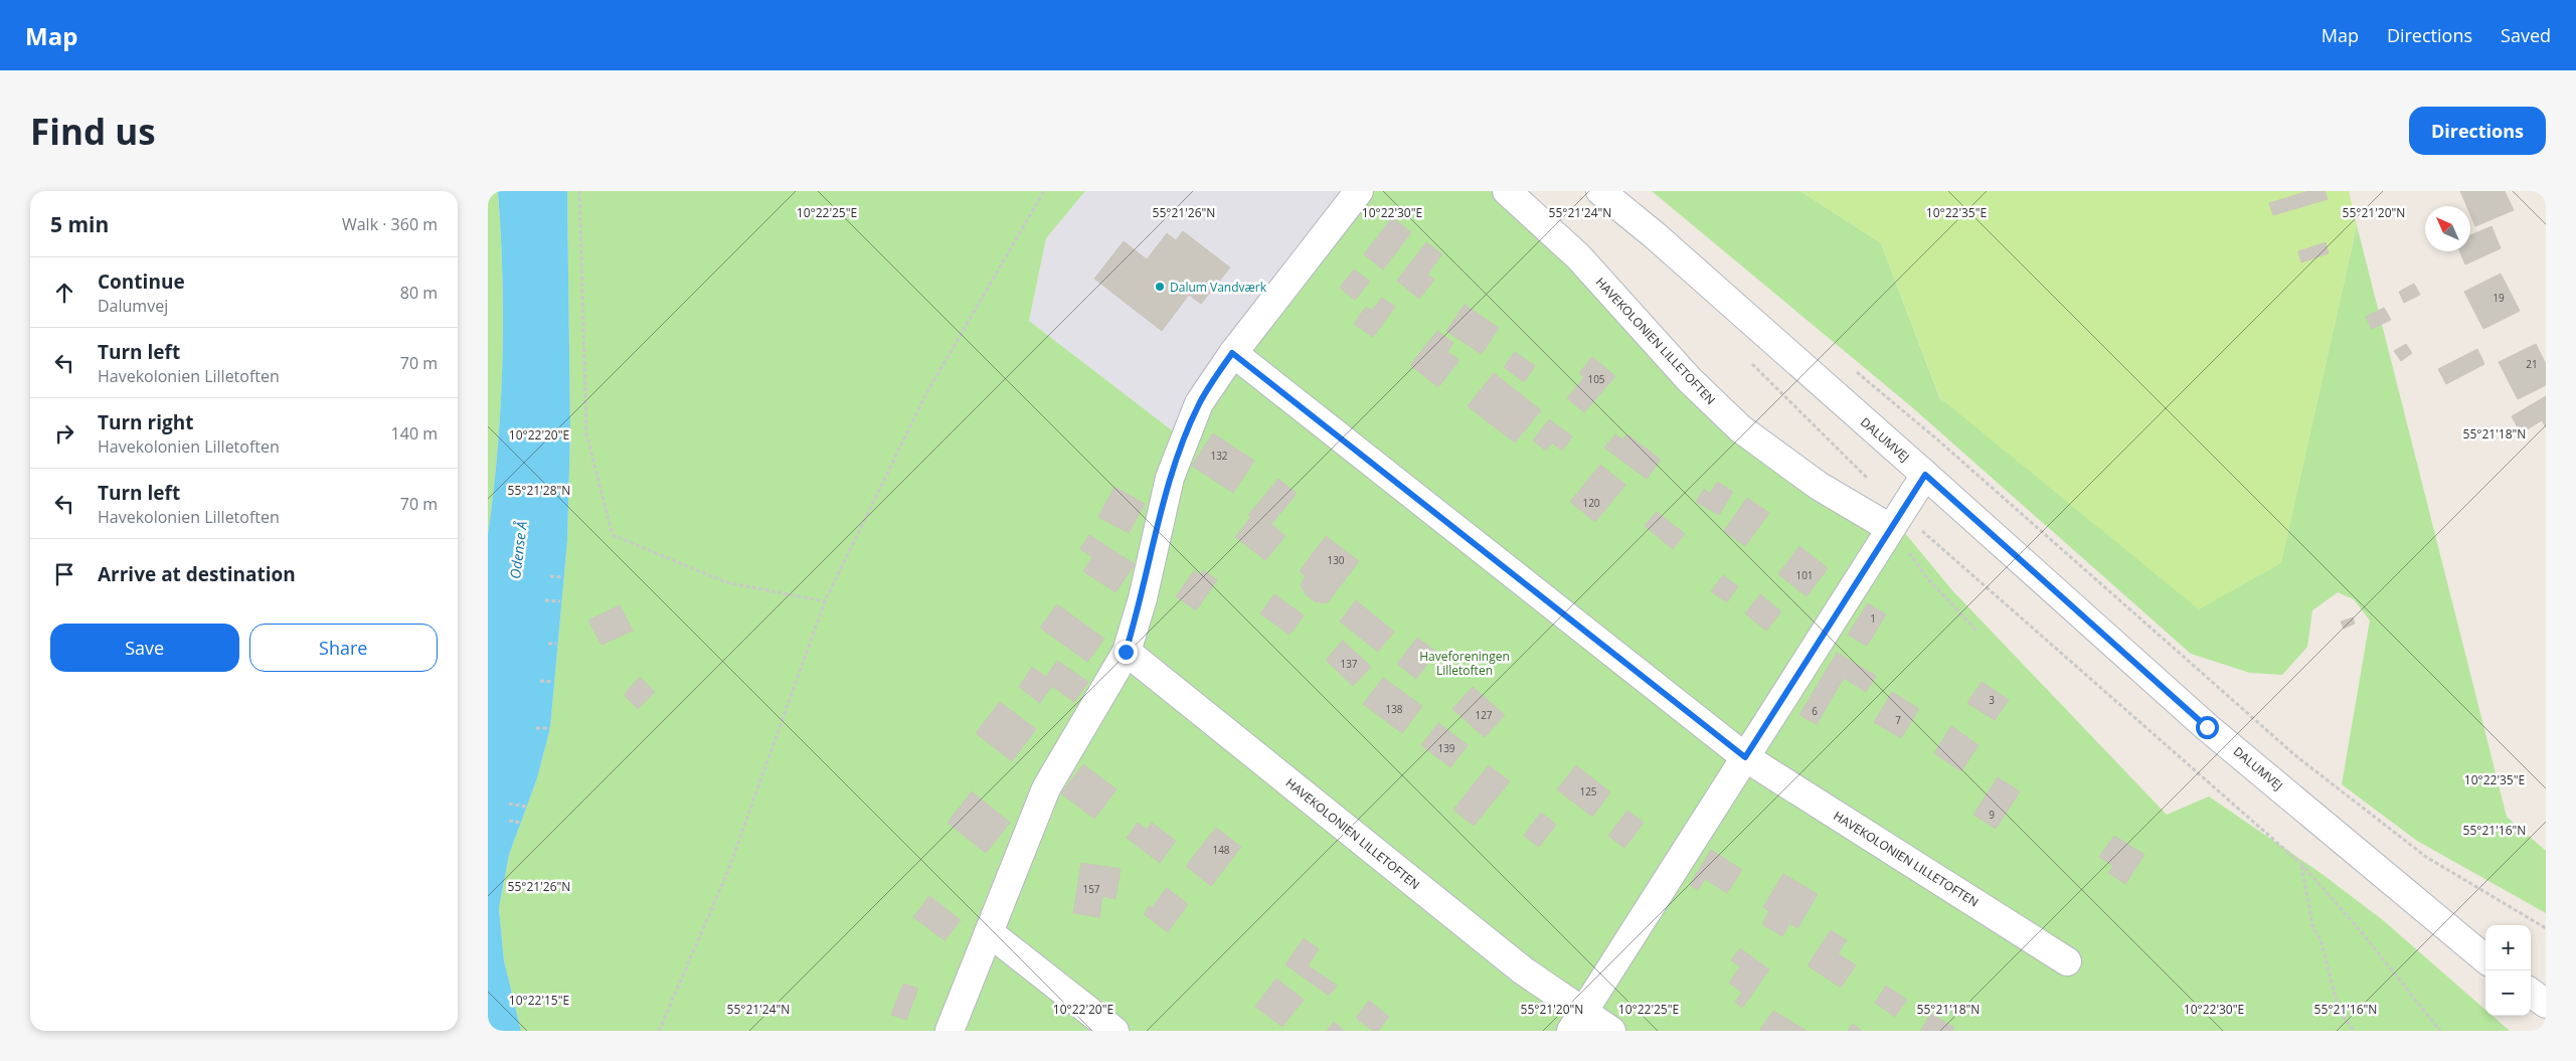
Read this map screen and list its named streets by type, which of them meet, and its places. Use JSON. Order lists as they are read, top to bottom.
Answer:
{
  "streets": {
    "street": ["HAVEKOLONIEN LILLETOFTEN", "DALUMVEJ"]
  },
  "water": ["Odense Å"],
  "parks": ["Haveforeningen Lilletoften"],
  "places": ["Dalum Vandværk"],
  "house_numbers": [
    "19",
    "21",
    "105",
    "132",
    "120",
    "130",
    "101",
    "1",
    "137",
    "3",
    "138",
    "6",
    "127",
    "7",
    "139",
    "125",
    "9",
    "148",
    "157"
  ],
  "north": "top left",
  "page": {
    "header": "Map",
    "nav": ["Map", "Directions", "Saved"],
    "buttons": [
      "Directions",
      ["Save", "Share"]
    ],
    "title": "Find us",
    "heading": ["5 min", "Walk · 360 m"],
    "list": [
      ["Continue", "Dalumvej", "80 m"],
      ["Turn left", "Havekolonien Lilletoften", "70 m"],
      ["Turn right", "Havekolonien Lilletoften", "140 m"],
      ["Turn left", "Havekolonien Lilletoften", "70 m"],
      "Arrive at destination"
    ],
    "map_buttons": ["+", "−"]
  },
  "coordinates": [
    "10°22'25\"E",
    "55°21'26\"N",
    "10°22'30\"E",
    "55°21'24\"N",
    "10°22'35\"E",
    "55°21'20\"N",
    "55°21'18\"N",
    "10°22'20\"E",
    "55°21'28\"N",
    "55°21'16\"N",
    "10°22'15\"E"
  ]
}
